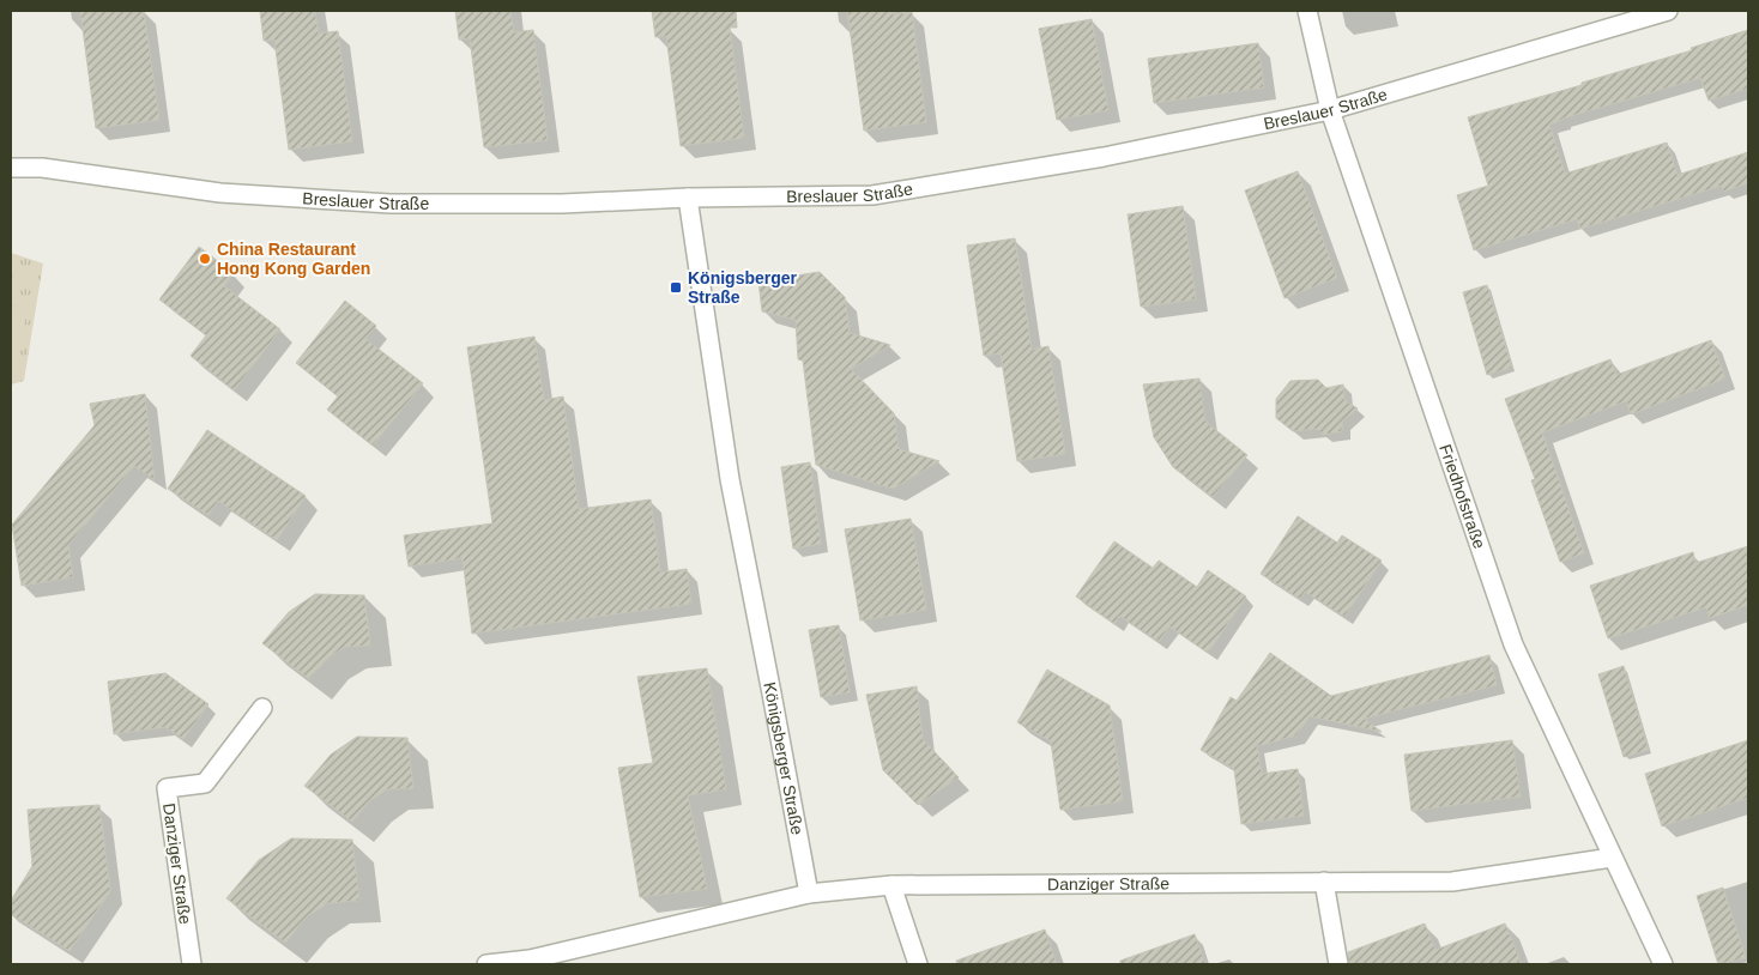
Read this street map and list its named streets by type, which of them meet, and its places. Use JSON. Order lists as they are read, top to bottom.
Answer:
{
  "streets": {
    "street": [
      "Breslauer Straße",
      "Friedhofstraße",
      "Königsberger Straße",
      "Danziger Straße"
    ]
  },
  "crossings": [
    ["Breslauer Straße", "Friedhofstraße"],
    ["Breslauer Straße", "Königsberger Straße"],
    ["Friedhofstraße", "Danziger Straße"],
    ["Königsberger Straße", "Danziger Straße"]
  ],
  "places": {
    "other": ["China Restaurant Hong Kong Garden"],
    "transit": ["Königsberger Straße"]
  }
}
